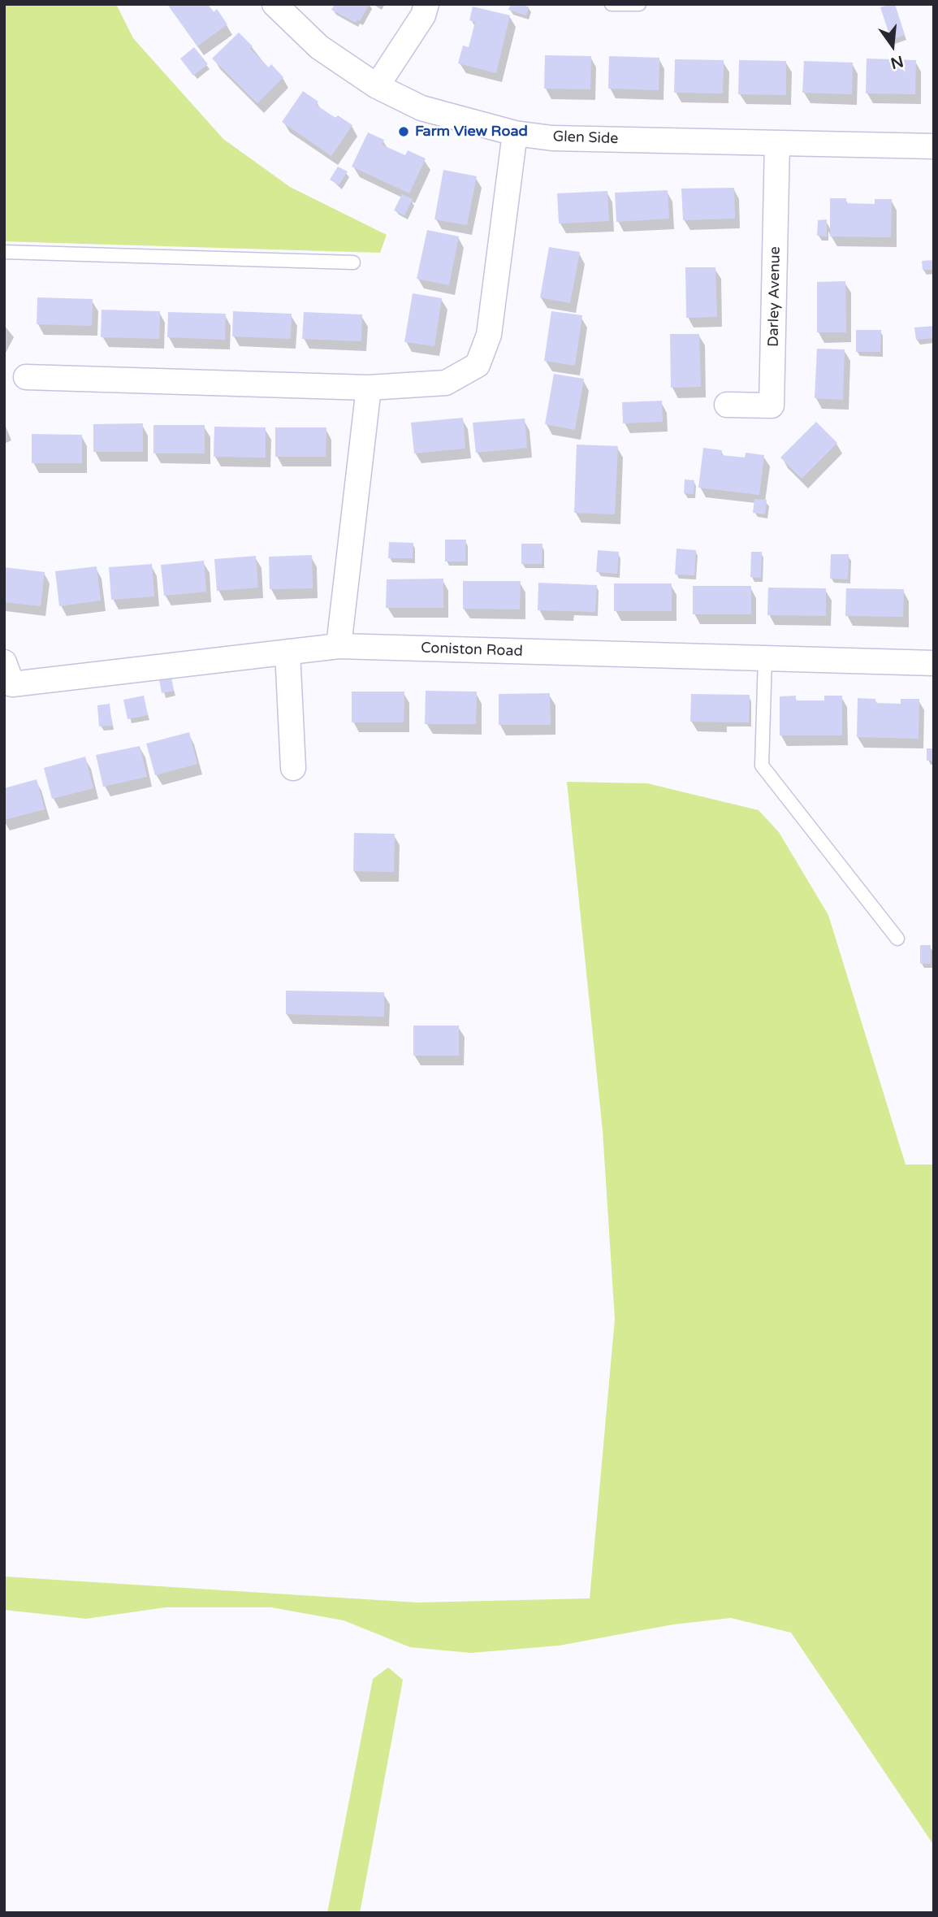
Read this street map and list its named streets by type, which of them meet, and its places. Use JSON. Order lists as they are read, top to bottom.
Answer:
{
  "streets": {
    "street": ["Glen Side", "Darley Avenue", "Coniston Road"]
  },
  "crossings": [
    ["Glen Side", "Darley Avenue"]
  ],
  "places": ["Farm View Road"],
  "north": "bottom"
}
